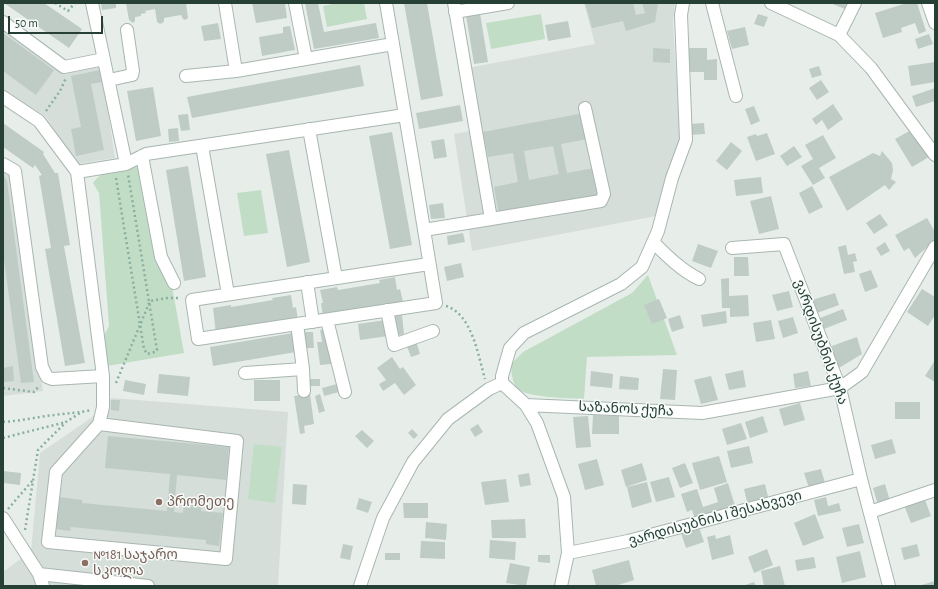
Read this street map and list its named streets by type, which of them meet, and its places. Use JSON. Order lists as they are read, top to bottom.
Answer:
{
  "streets": {
    "street": ["ვარდისუბნის ქუჩა", "საზანოს ქუჩა", "ვარდისუბნის I შესახვევი"]
  },
  "crossings": [
    ["ვარდისუბნის ქუჩა", "საზანოს ქუჩა"],
    ["ვარდისუბნის ქუჩა", "ვარდისუბნის I შესახვევი"]
  ],
  "places": ["პრომეთე", "№181 საჯარო სკოლა"],
  "scale_bar": "50 m"
}
